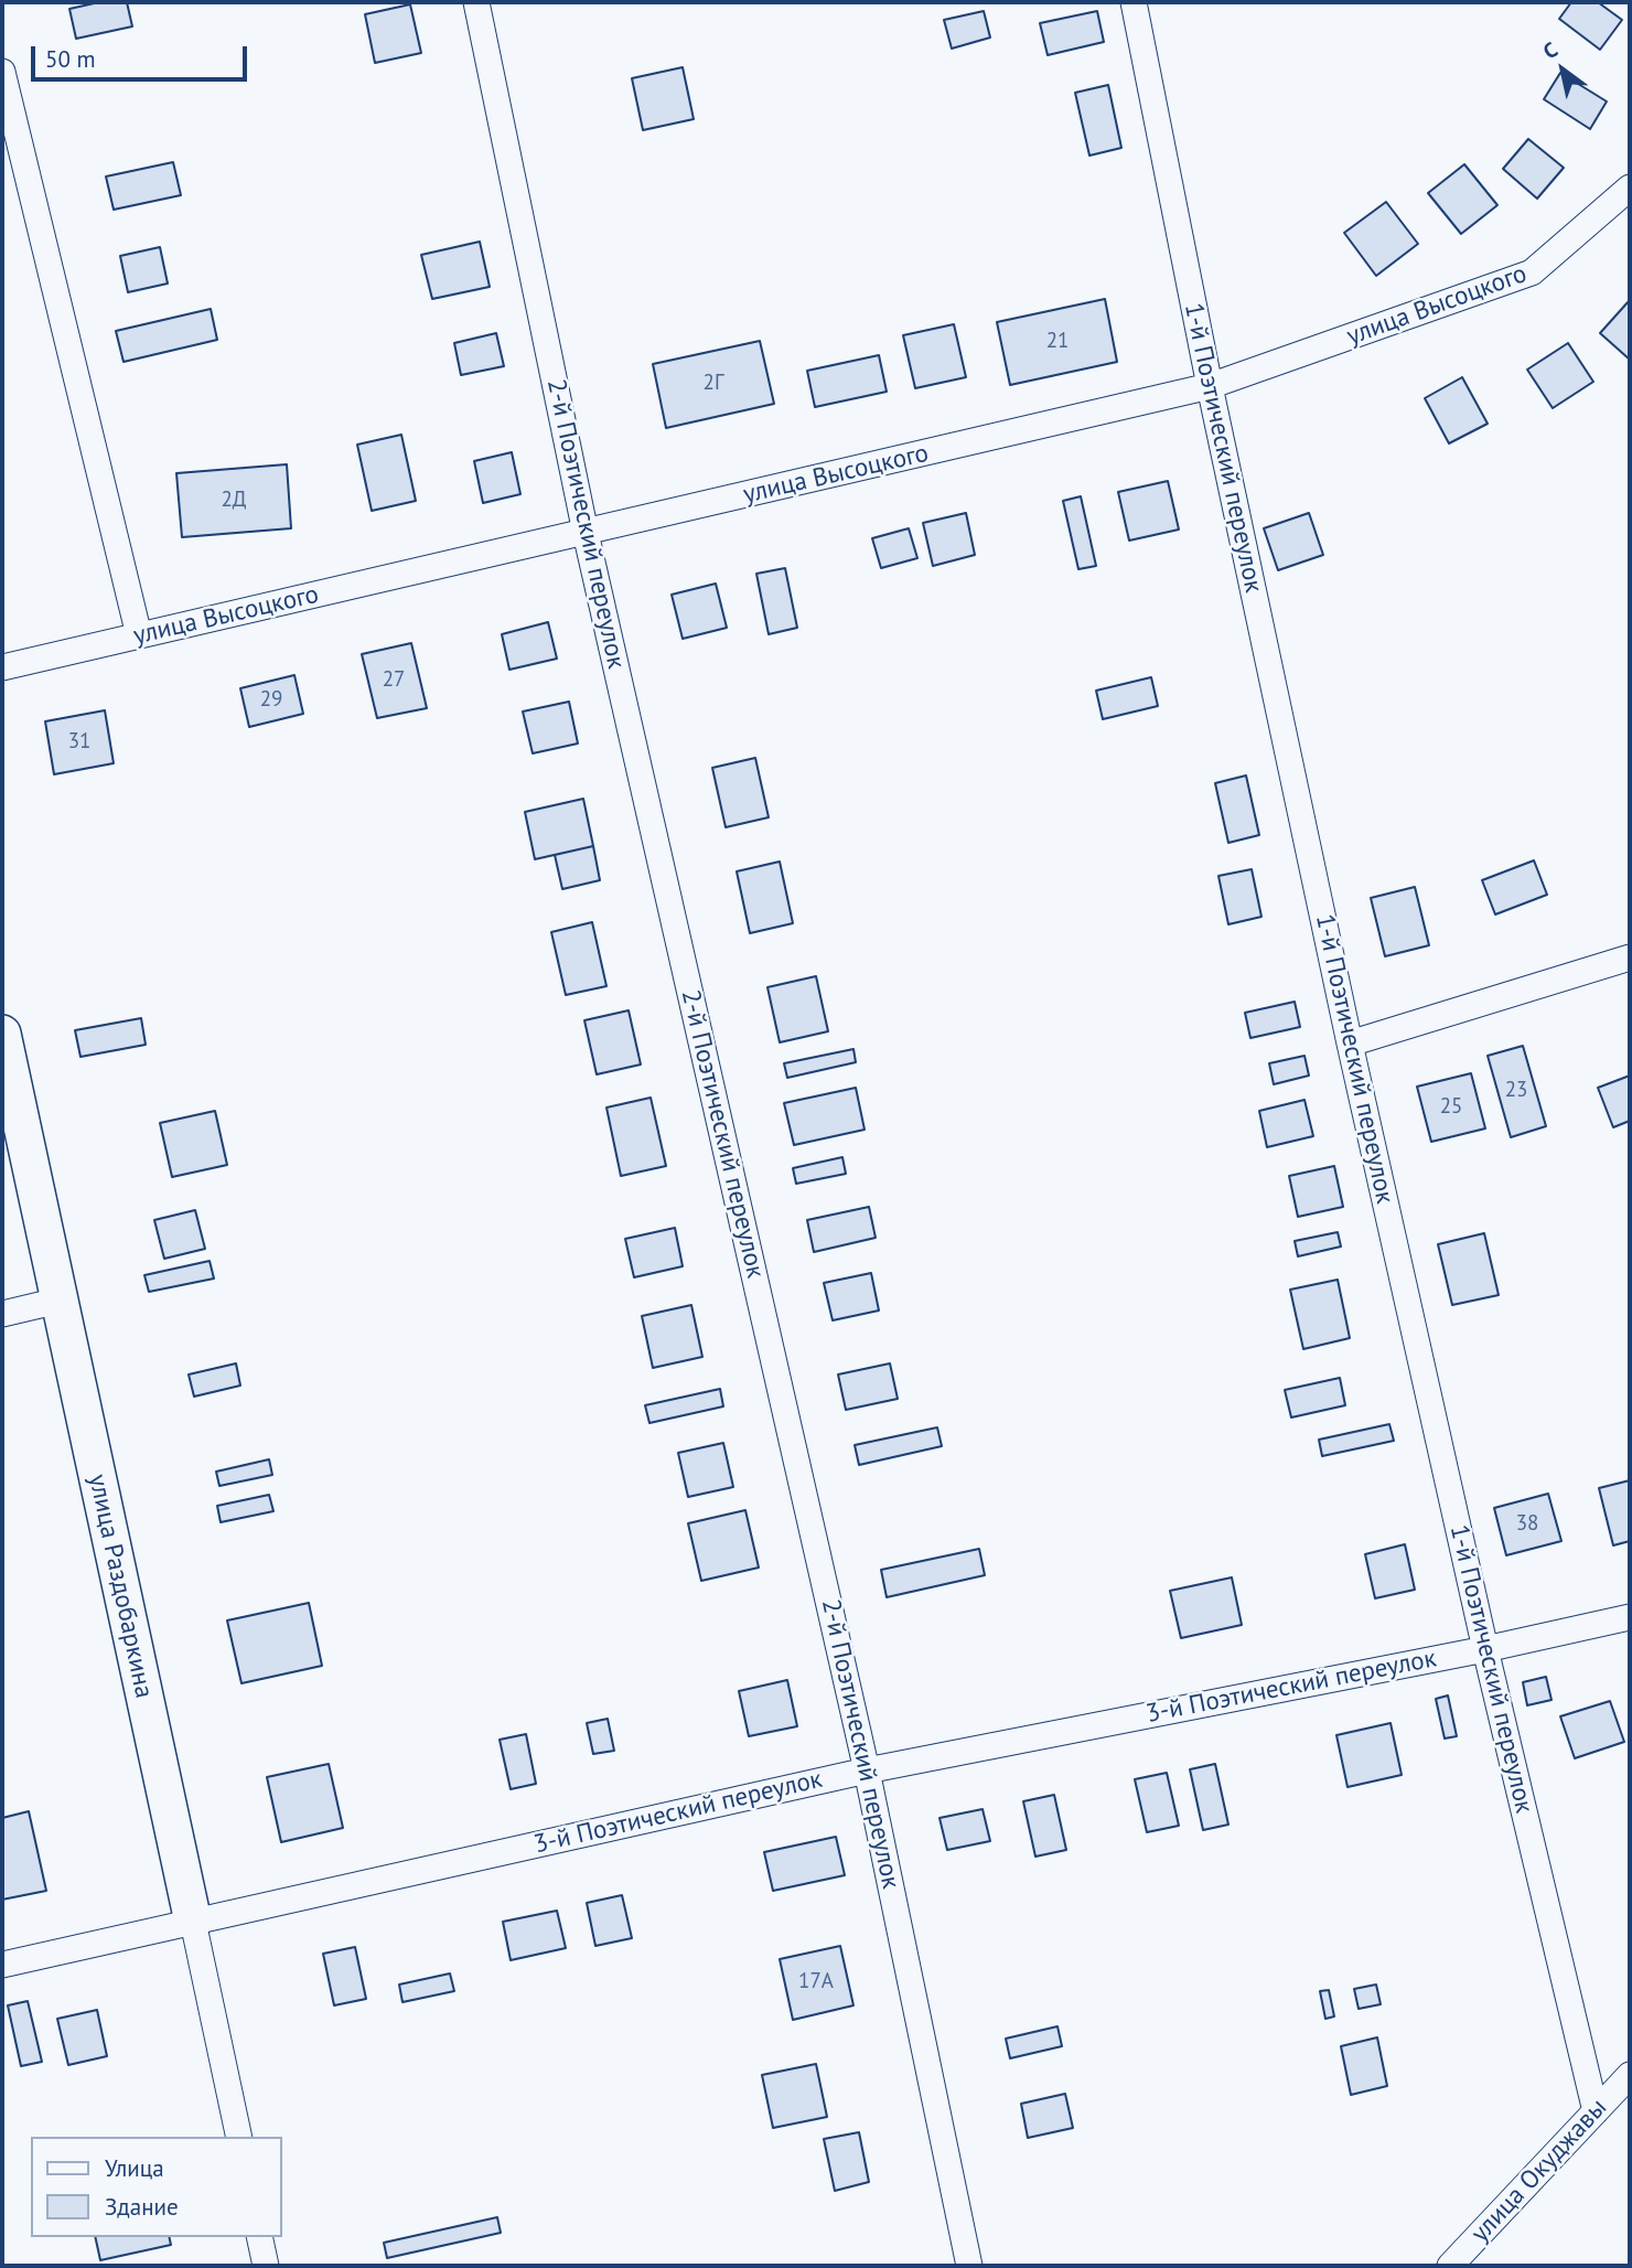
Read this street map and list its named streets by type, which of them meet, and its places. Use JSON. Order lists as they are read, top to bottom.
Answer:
{
  "streets": {
    "street": [
      "улица Высоцкого",
      "1-й Поэтический переулок",
      "2-й Поэтический переулок",
      "улица Раздобаркина",
      "3-й Поэтический переулок",
      "улица Окуджавы"
    ]
  },
  "crossings": [
    ["улица Высоцкого", "1-й Поэтический переулок"],
    ["улица Высоцкого", "2-й Поэтический переулок"],
    ["1-й Поэтический переулок", "3-й Поэтический переулок"],
    ["1-й Поэтический переулок", "улица Окуджавы"],
    ["2-й Поэтический переулок", "3-й Поэтический переулок"],
    ["улица Раздобаркина", "3-й Поэтический переулок"]
  ],
  "house_numbers": [
    "21",
    "2Г",
    "2Д",
    "27",
    "29",
    "31",
    "23",
    "25",
    "38",
    "17А"
  ],
  "legend": ["Улица", "Здание"],
  "scale_bar": "50 m",
  "north": "top left"
}
